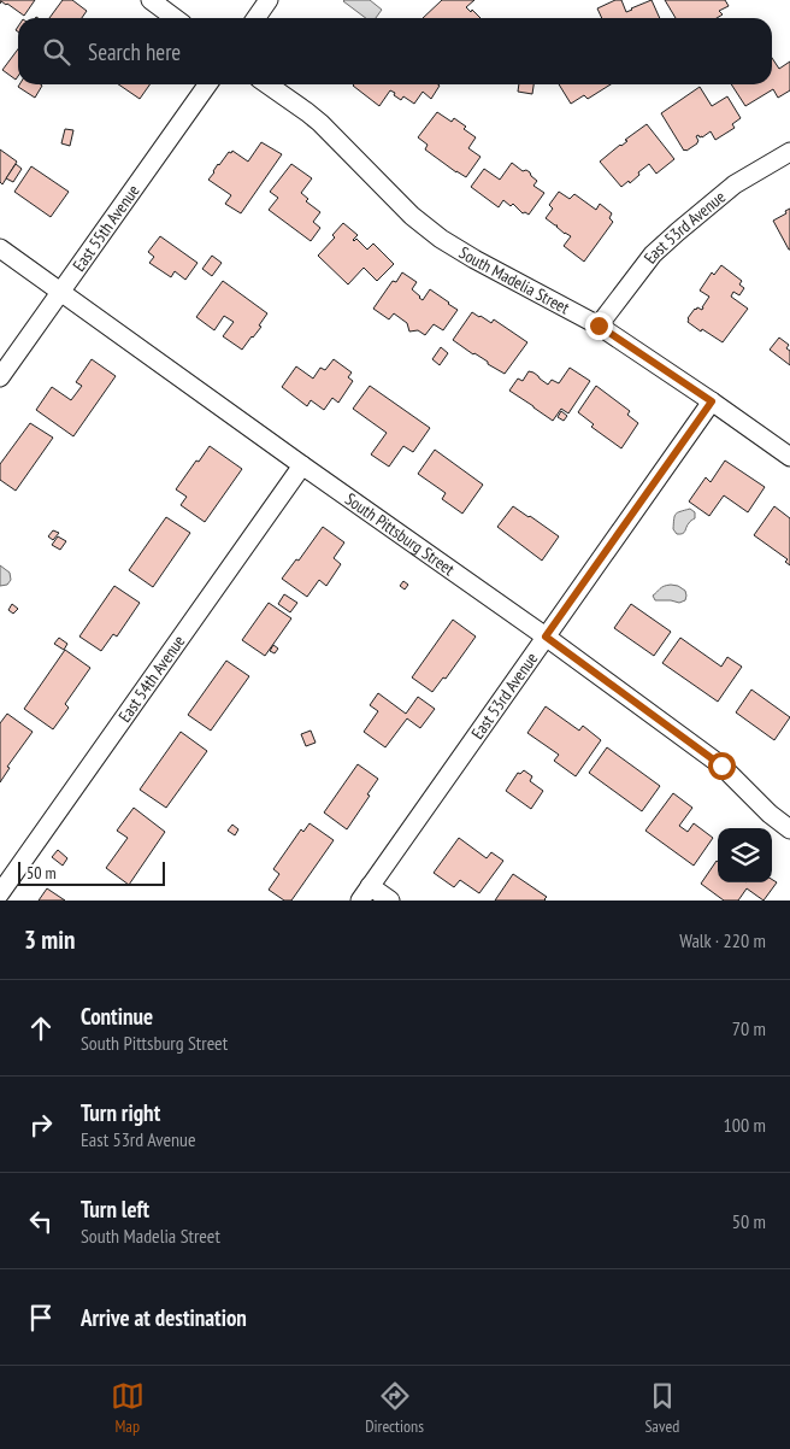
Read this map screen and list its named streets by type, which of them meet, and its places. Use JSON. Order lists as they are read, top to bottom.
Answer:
{
  "streets": {
    "street": [
      "East 55th Avenue",
      "East 53rd Avenue",
      "South Madelia Street",
      "South Pittsburg Street",
      "East 54th Avenue"
    ]
  },
  "crossings": [
    ["East 55th Avenue", "South Pittsburg Street"],
    ["East 53rd Avenue", "South Madelia Street"],
    ["East 53rd Avenue", "South Pittsburg Street"],
    ["South Pittsburg Street", "East 54th Avenue"]
  ],
  "scale_bar": "50 m",
  "page": {
    "search": "Search here",
    "scale": "50 m",
    "heading": ["3 min", "Walk · 220 m"],
    "list": [
      ["Continue", "South Pittsburg Street", "70 m"],
      ["Turn right", "East 53rd Avenue", "100 m"],
      ["Turn left", "South Madelia Street", "50 m"],
      "Arrive at destination"
    ],
    "nav": ["Map", "Directions", "Saved"]
  }
}
